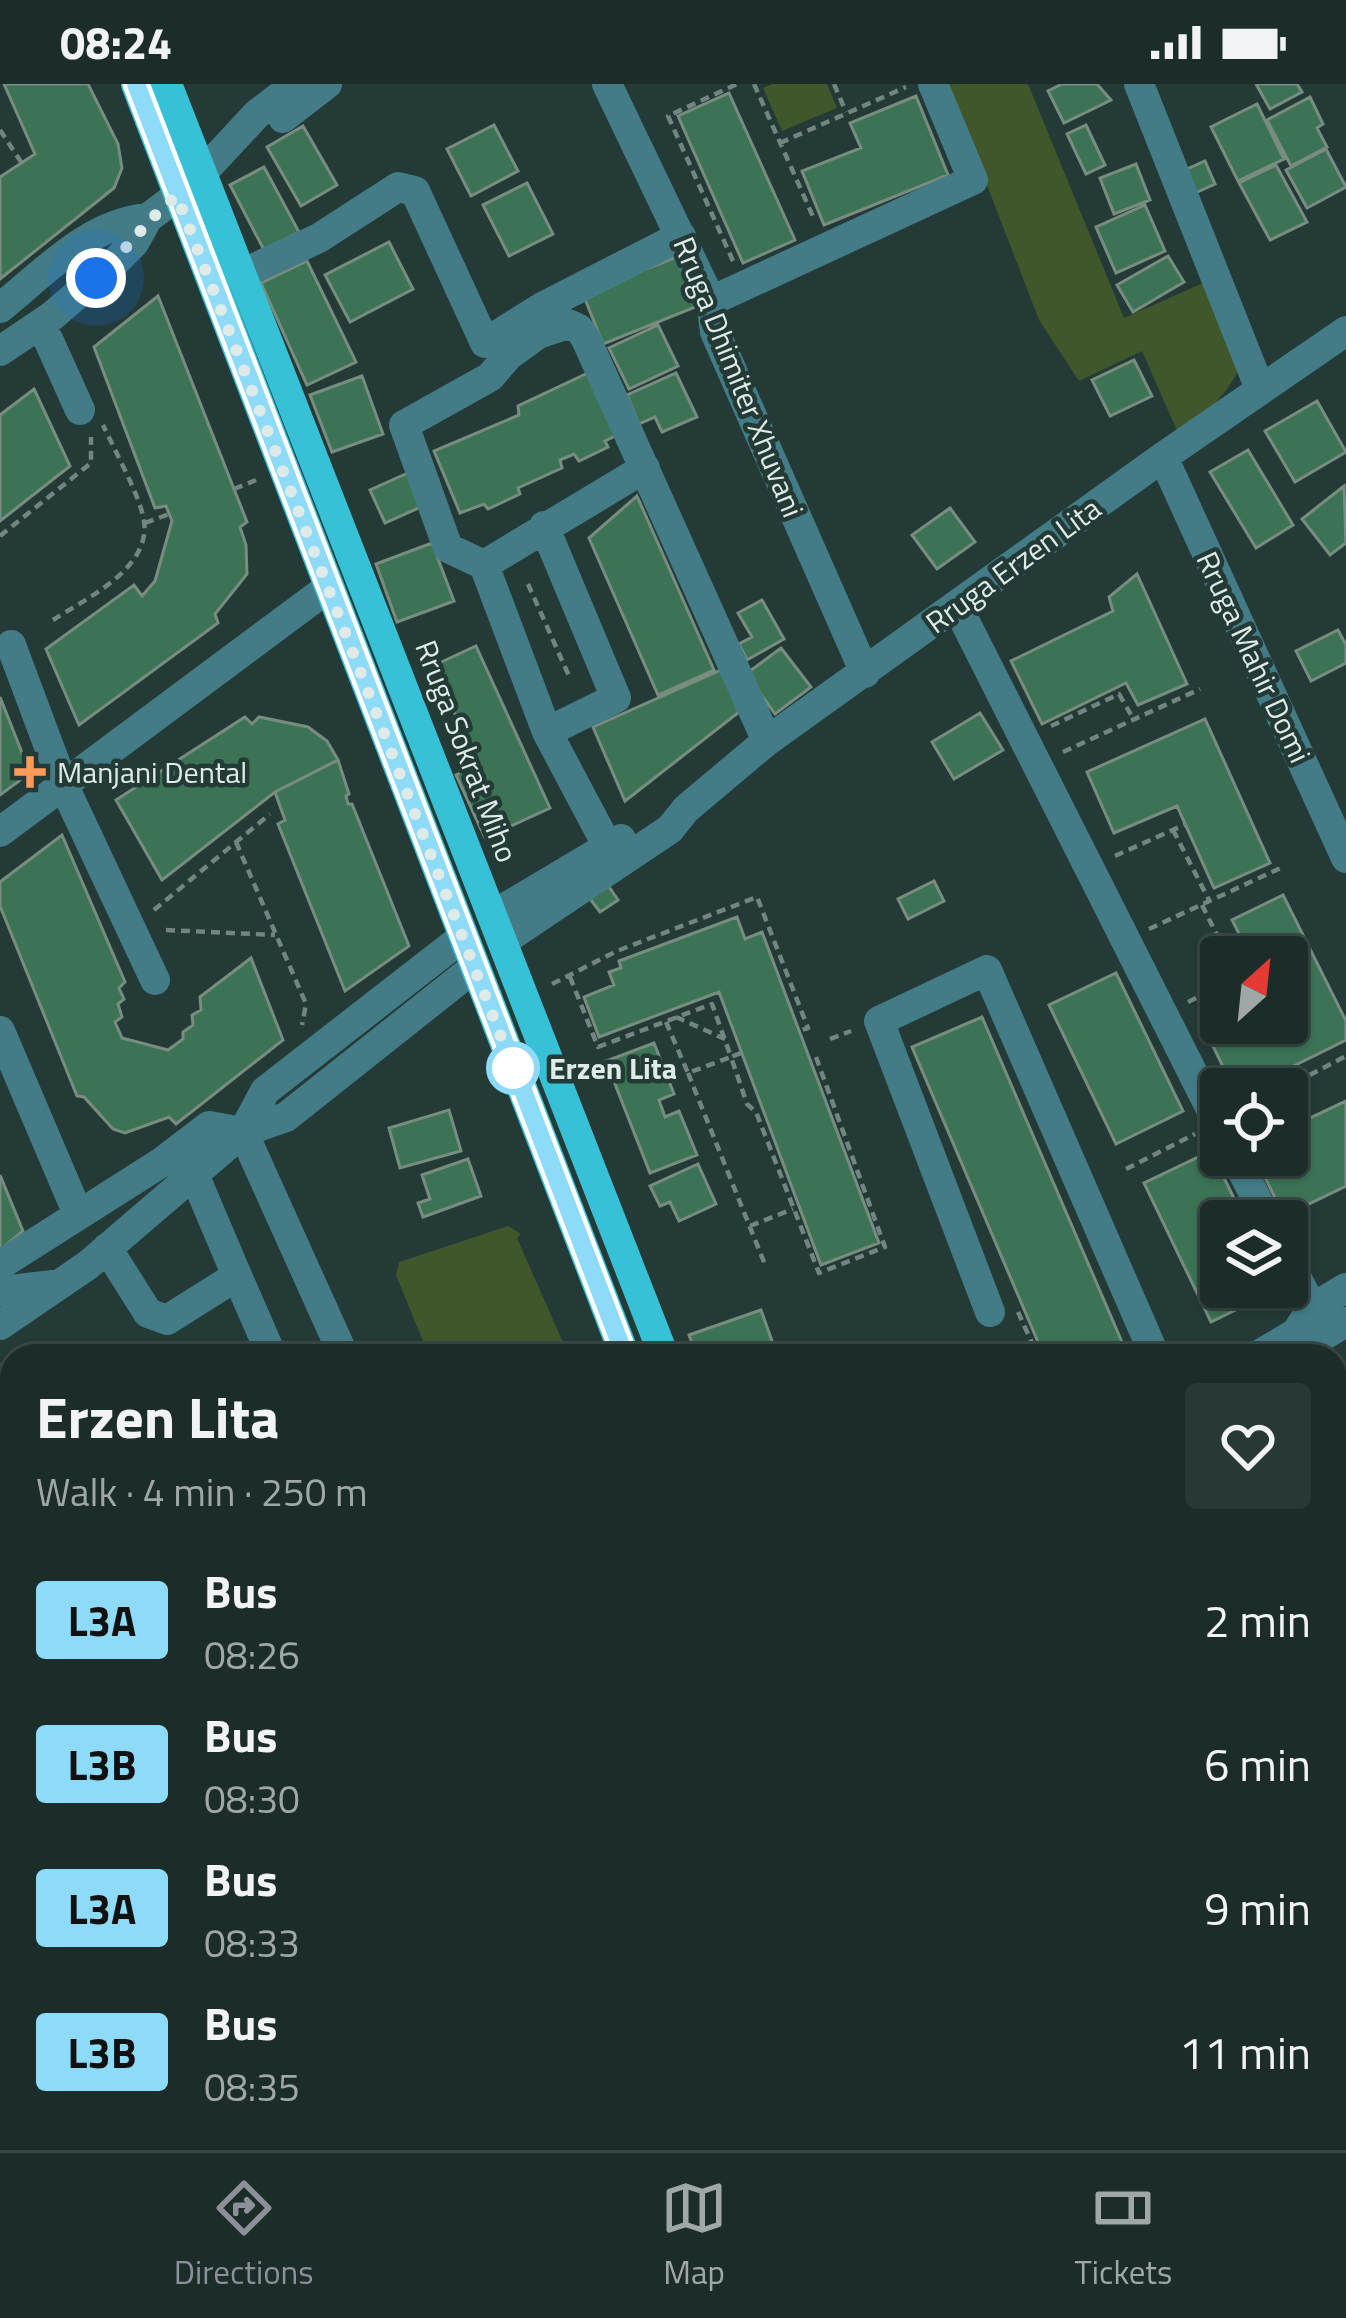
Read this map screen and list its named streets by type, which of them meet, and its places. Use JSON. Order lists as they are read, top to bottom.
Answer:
{
  "streets": {
    "main road": ["Rruga Sokrat Miho"],
    "street": ["Rruga Dhimiter Xhuvani", "Rruga Erzen Lita", "Rruga Mahir Domi"]
  },
  "crossings": [
    ["Rruga Dhimiter Xhuvani", "Rruga Erzen Lita"],
    ["Rruga Erzen Lita", "Rruga Mahir Domi"],
    ["Rruga Erzen Lita", "Rruga Sokrat Miho"]
  ],
  "places": {
    "health": ["Manjani Dental"],
    "other": ["Erzen Lita"]
  },
  "lines": ["bus line L3A"],
  "north": "top right",
  "page": {
    "status": "08:24",
    "heading": ["Erzen Lita", "Walk · 4 min · 250 m"],
    "list": [
      {
        "mark": "L3A",
        "name": "Bus",
        "note": "08:26",
        "value": "2 min"
      },
      {
        "mark": "L3B",
        "name": "Bus",
        "note": "08:30",
        "value": "6 min"
      },
      {
        "mark": "L3A",
        "name": "Bus",
        "note": "08:33",
        "value": "9 min"
      },
      {
        "mark": "L3B",
        "name": "Bus",
        "note": "08:35",
        "value": "11 min"
      }
    ],
    "tabs": ["Directions", "Map", "Tickets"]
  }
}
